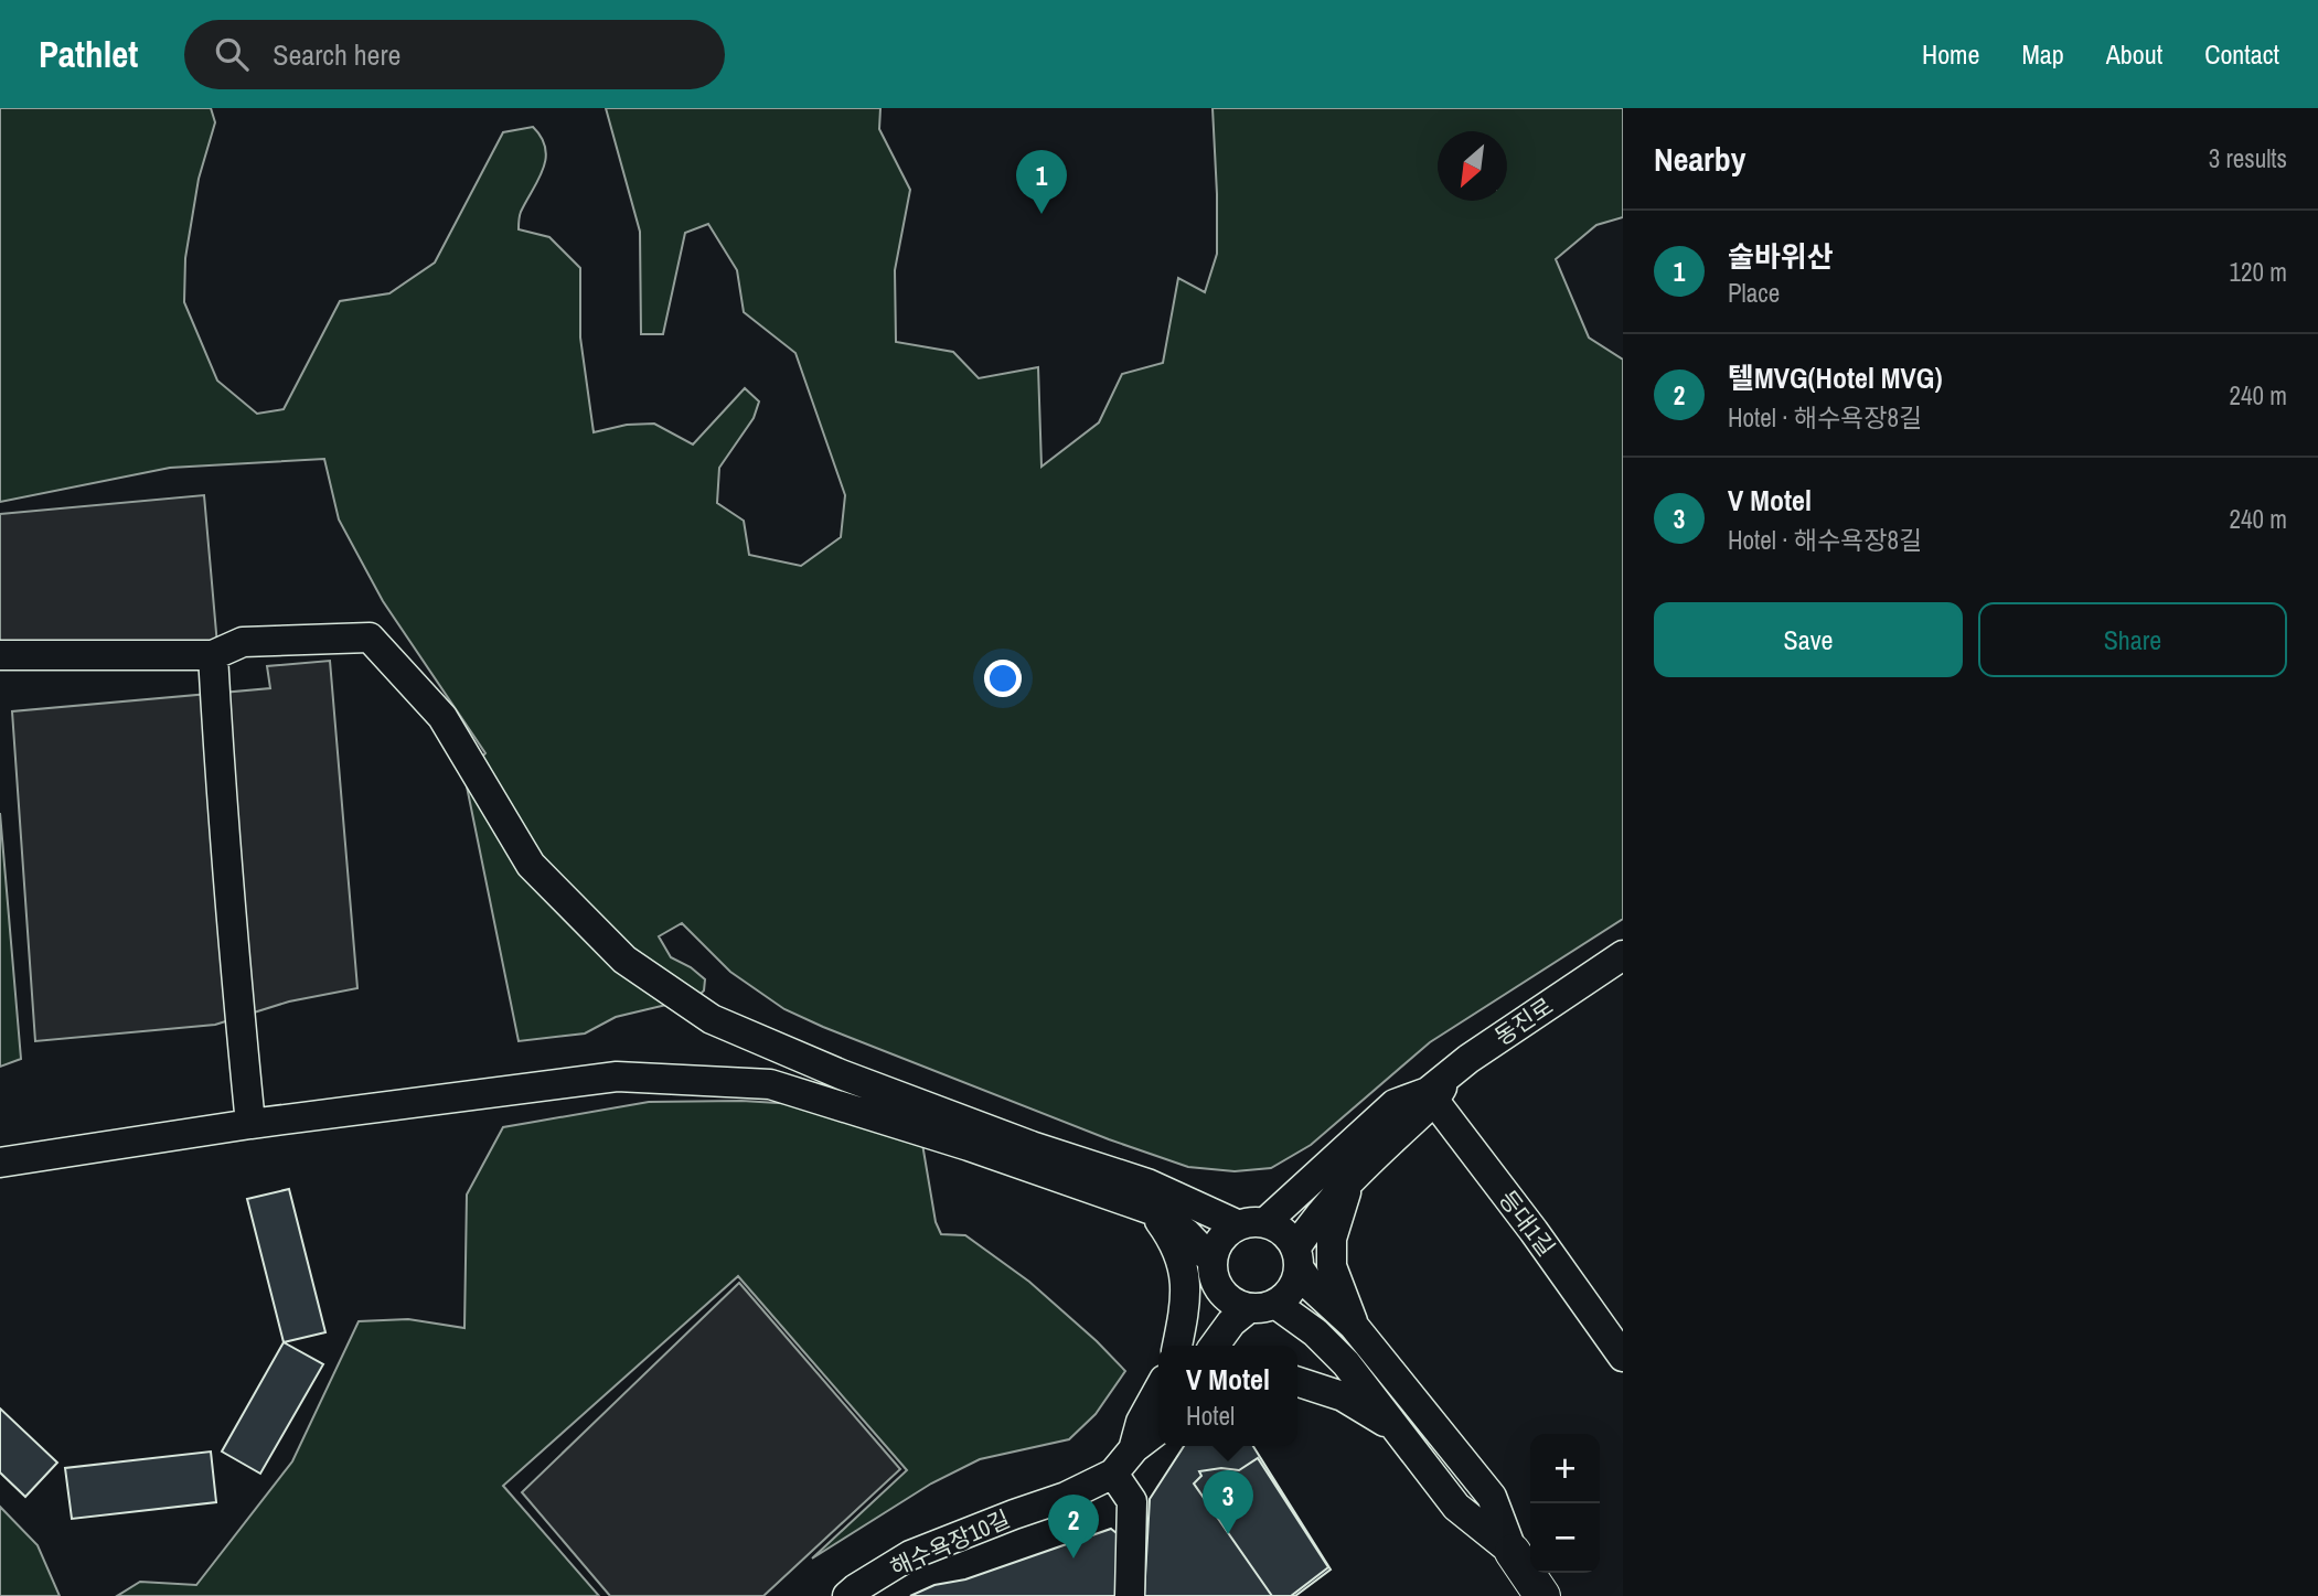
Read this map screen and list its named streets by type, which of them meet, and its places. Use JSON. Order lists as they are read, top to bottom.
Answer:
{
  "streets": {
    "street": ["동진로", "등대1길", "해수욕장10길"]
  },
  "crossings": [
    ["동진로", "등대1길"]
  ],
  "north": "bottom left",
  "page": {
    "header": "Pathlet",
    "search": "Search here",
    "nav": [
      "Home",
      "Map",
      "About",
      "Contact"
    ],
    "heading": ["Nearby", "3 results"],
    "pins": ["1", "3", "2"],
    "list": [
      {
        "mark": "1",
        "name": "술바위산",
        "note": "Place",
        "value": "120 m"
      },
      {
        "mark": "2",
        "name": "텔MVG(Hotel MVG)",
        "note": "Hotel · 해수욕장8길",
        "value": "240 m"
      },
      {
        "mark": "3",
        "name": "V Motel",
        "note": "Hotel · 해수욕장8길",
        "value": "240 m"
      }
    ],
    "buttons": ["Save", "Share"],
    "popup": ["V Motel", "Hotel"],
    "map_buttons": ["+", "−"]
  }
}
